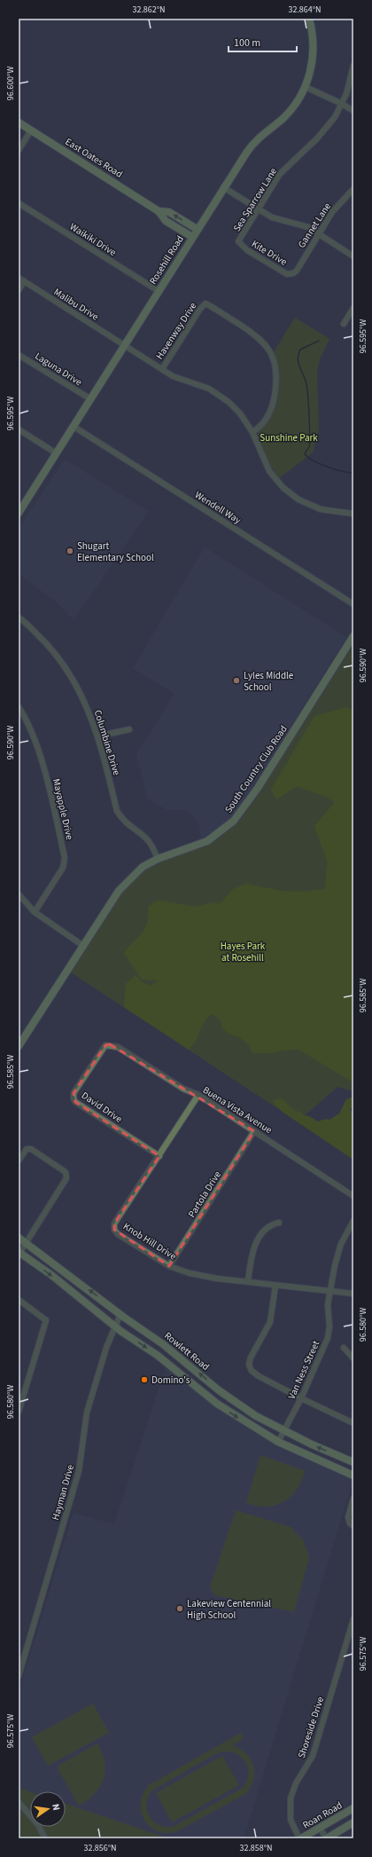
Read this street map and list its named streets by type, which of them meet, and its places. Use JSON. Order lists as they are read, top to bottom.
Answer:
{
  "streets": {
    "street": [
      "East Oates Road",
      "Sea Sparrow Lane",
      "Gannet Lane",
      "Waikiki Drive",
      "Kite Drive",
      "Rosehill Road",
      "Malibu Drive",
      "Havenway Drive",
      "Laguna Drive",
      "Wendell Way",
      "Columbine Drive",
      "South Country Club Road",
      "Mayapple Drive",
      "David Drive",
      "Buena Vista Avenue",
      "Partola Drive",
      "Knob Hill Drive",
      "Rowlett Road",
      "Van Ness Street",
      "Hayman Drive",
      "Shoreside Drive",
      "Roan Road"
    ]
  },
  "crossings": [
    ["East Oates Road", "Rosehill Road"],
    ["Sea Sparrow Lane", "Kite Drive"],
    ["Gannet Lane", "Kite Drive"],
    ["Waikiki Drive", "Rosehill Road"],
    ["Rosehill Road", "Malibu Drive"],
    ["Rosehill Road", "Laguna Drive"],
    ["Rosehill Road", "Wendell Way"],
    ["Malibu Drive", "Havenway Drive"],
    ["Columbine Drive", "South Country Club Road"],
    ["David Drive", "Buena Vista Avenue"],
    ["David Drive", "Knob Hill Drive"],
    ["Buena Vista Avenue", "Partola Drive"],
    ["Buena Vista Avenue", "Knob Hill Drive"],
    ["Partola Drive", "Knob Hill Drive"],
    ["Knob Hill Drive", "Van Ness Street"],
    ["Rowlett Road", "Van Ness Street"],
    ["Rowlett Road", "Hayman Drive"],
    ["Shoreside Drive", "Roan Road"]
  ],
  "parks": ["Sunshine Park", "Hayes Park at Rosehill"],
  "places": [
    "Shugart Elementary School",
    "Lyles Middle School",
    "Domino's",
    "Lakeview Centennial High School"
  ],
  "scale_bar": "100 m",
  "north": "right",
  "coordinates": [
    "32.862°N",
    "32.864°N",
    "96.600°W",
    "96.595°W",
    "96.590°W",
    "96.585°W",
    "96.580°W",
    "96.575°W",
    "32.856°N",
    "32.858°N"
  ]
}
